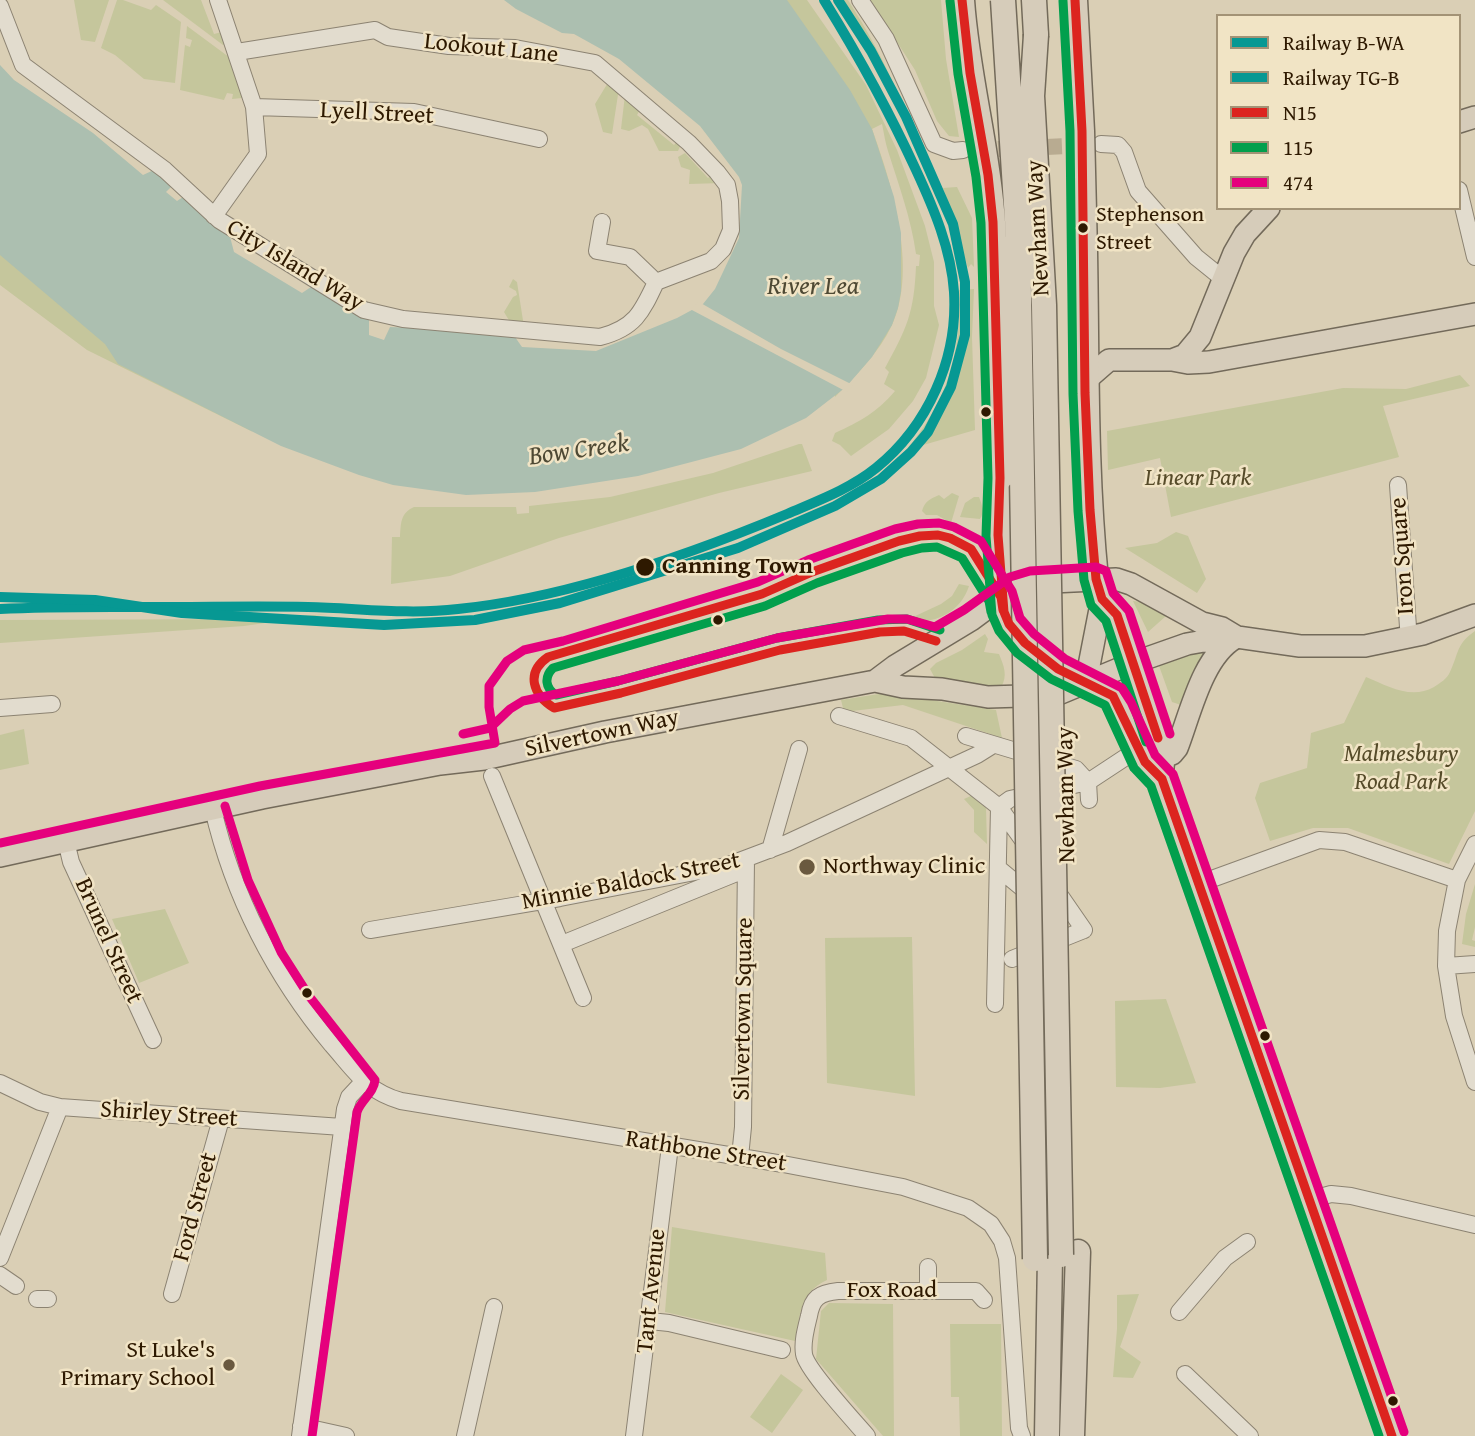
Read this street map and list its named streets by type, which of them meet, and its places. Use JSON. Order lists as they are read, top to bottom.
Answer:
{
  "streets": {
    "highway": ["Newham Way"],
    "main road": ["Silvertown Way"],
    "street": [
      "Lookout Lane",
      "Lyell Street",
      "City Island Way",
      "Iron Square",
      "Minnie Baldock Street",
      "Brunel Street",
      "Silvertown Square",
      "Shirley Street",
      "Rathbone Street",
      "Ford Street",
      "Tant Avenue",
      "Fox Road"
    ]
  },
  "crossings": [
    ["Lookout Lane", "City Island Way"],
    ["Silvertown Way", "Brunel Street"],
    ["Minnie Baldock Street", "Silvertown Square"],
    ["Silvertown Square", "Rathbone Street"],
    ["Shirley Street", "Ford Street"],
    ["Rathbone Street", "Tant Avenue"]
  ],
  "water": ["River Lea", "Bow Creek"],
  "parks": ["Linear Park", "Malmesbury Road Park"],
  "places": [
    "Stephenson Street",
    "Canning Town",
    "Northway Clinic",
    "St Luke's Primary School"
  ],
  "lines": [
    "rail line B-WA",
    "rail line TG-B",
    "transit line N15",
    "transit line 115",
    "transit line 474"
  ],
  "legend": [
    "Railway B-WA",
    "Railway TG-B",
    "N15",
    "115",
    "474"
  ]
}
